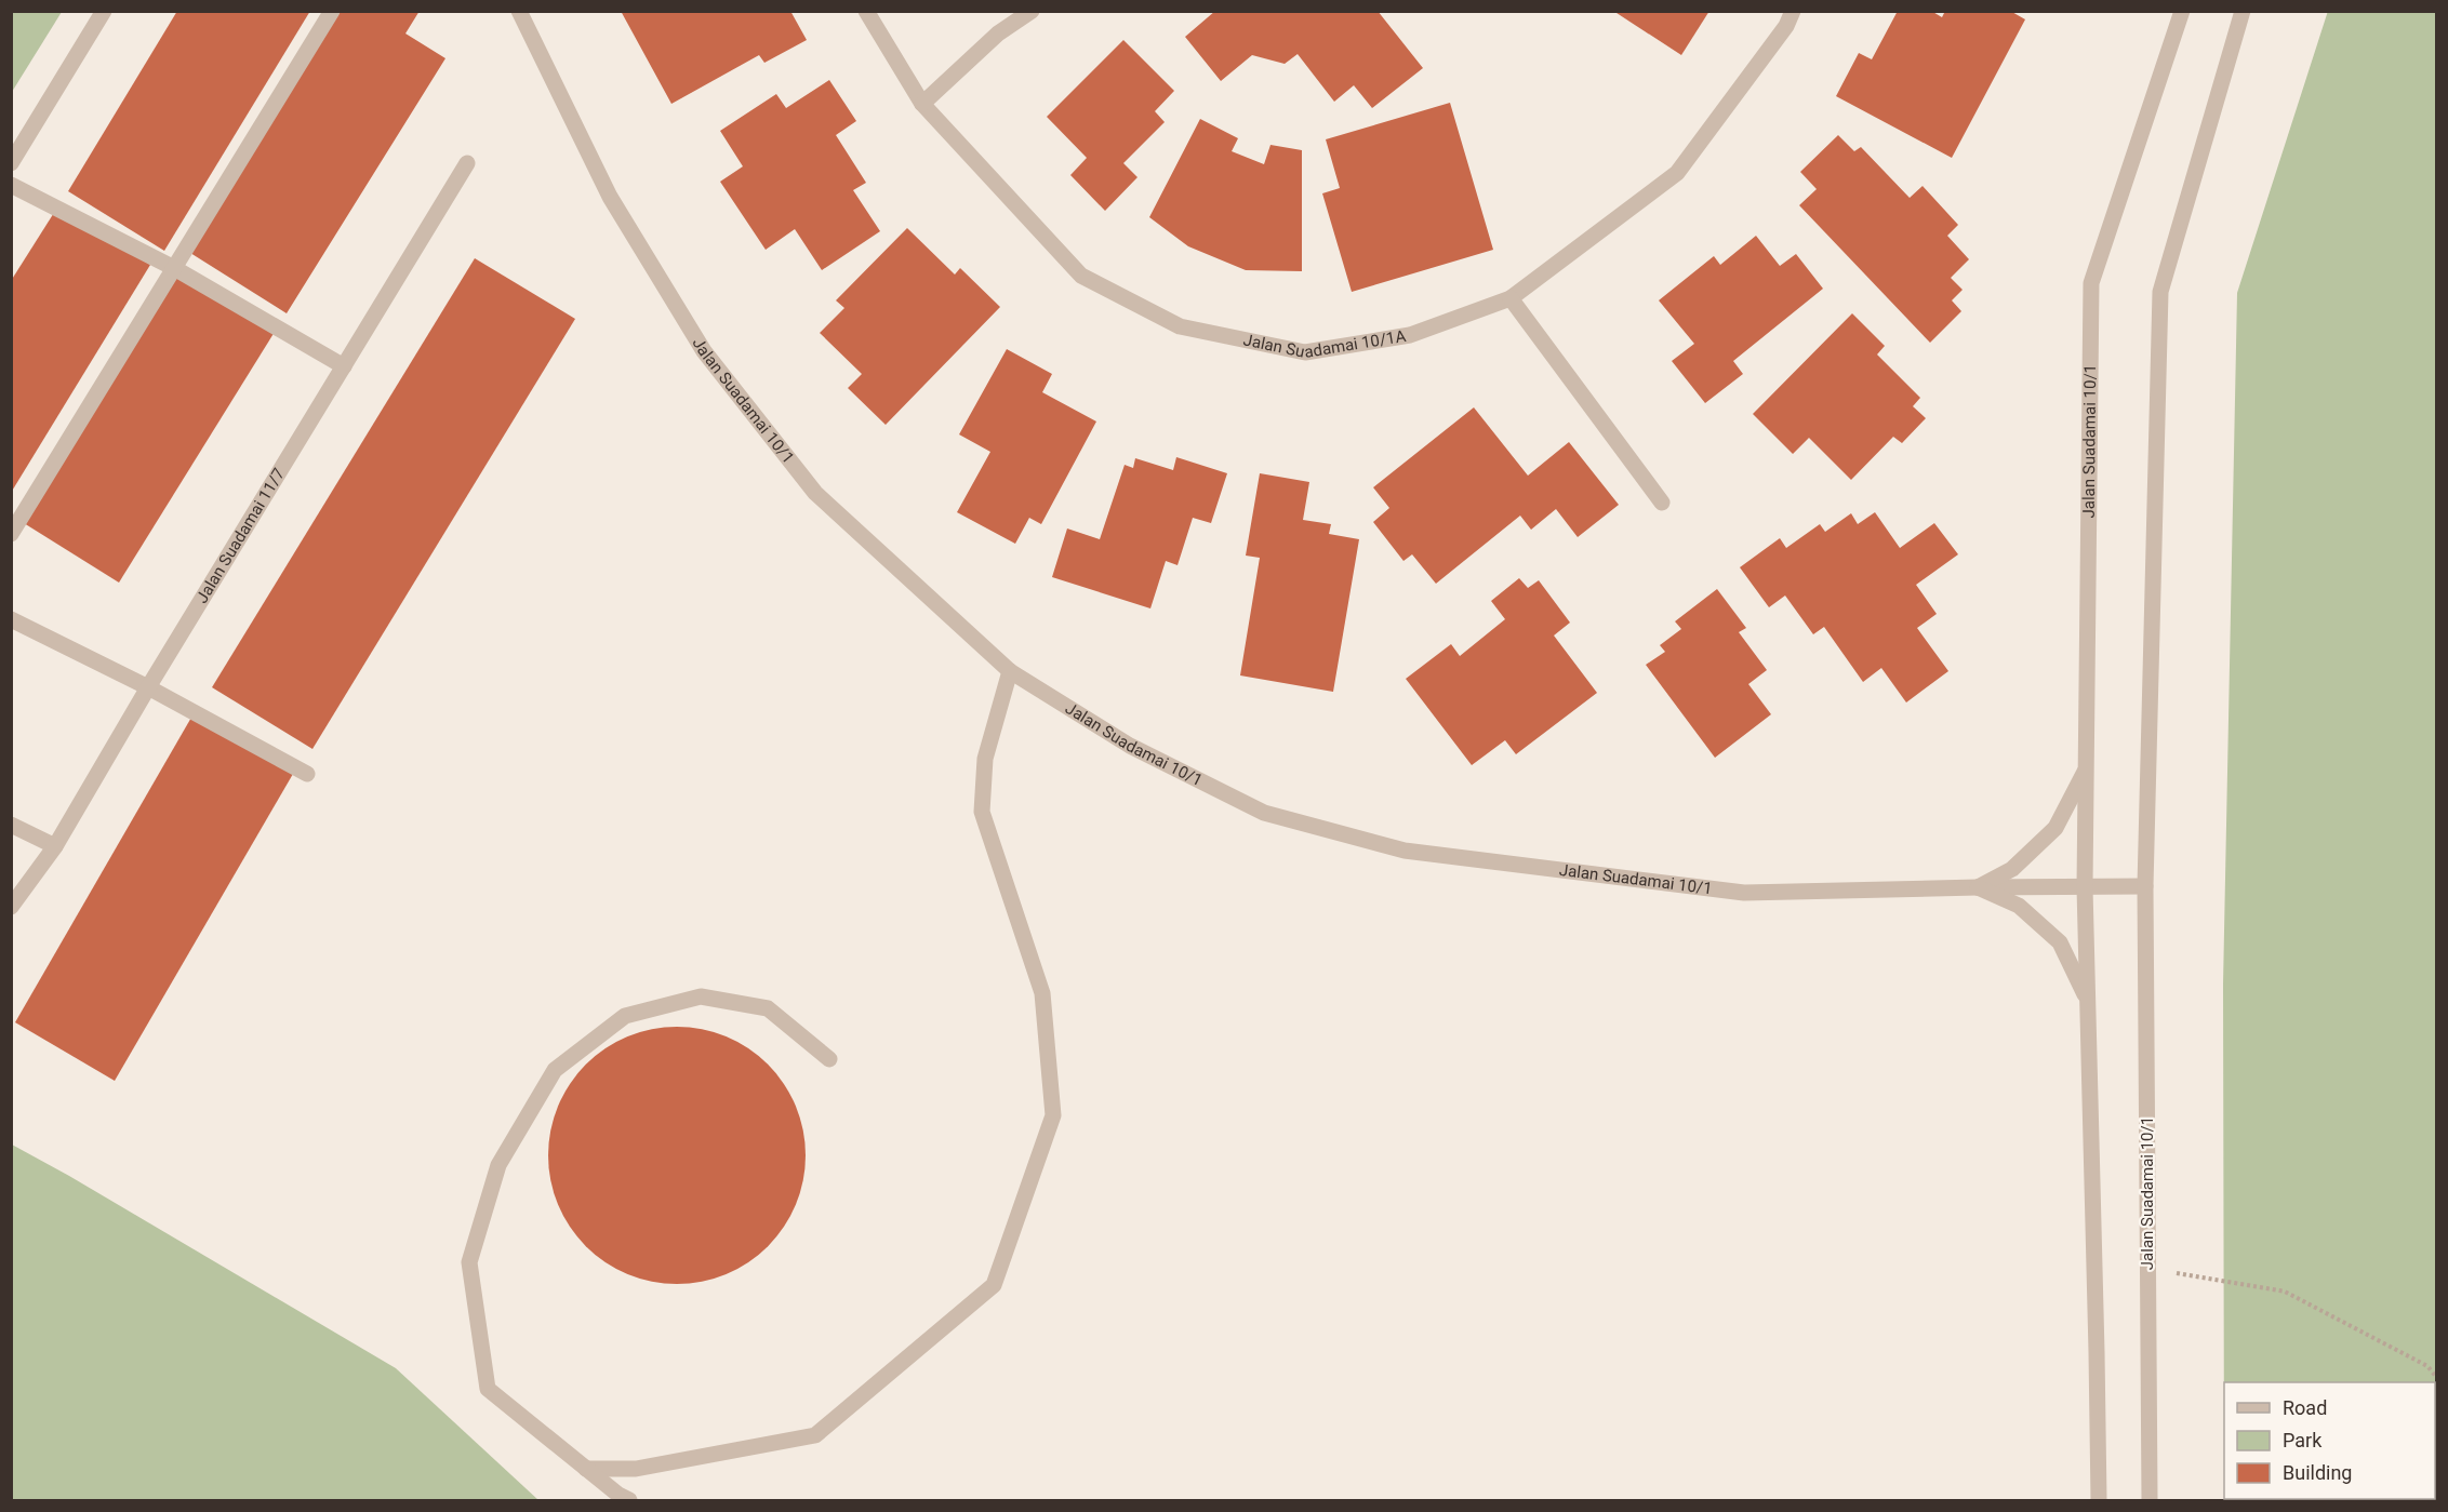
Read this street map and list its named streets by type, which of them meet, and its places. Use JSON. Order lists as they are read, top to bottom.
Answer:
{
  "streets": {
    "street": ["Jalan Suadamai 10/1A", "Jalan Suadamai 10/1", "Jalan Suadamai 11/7"]
  },
  "legend": ["Road", "Park", "Building"]
}
